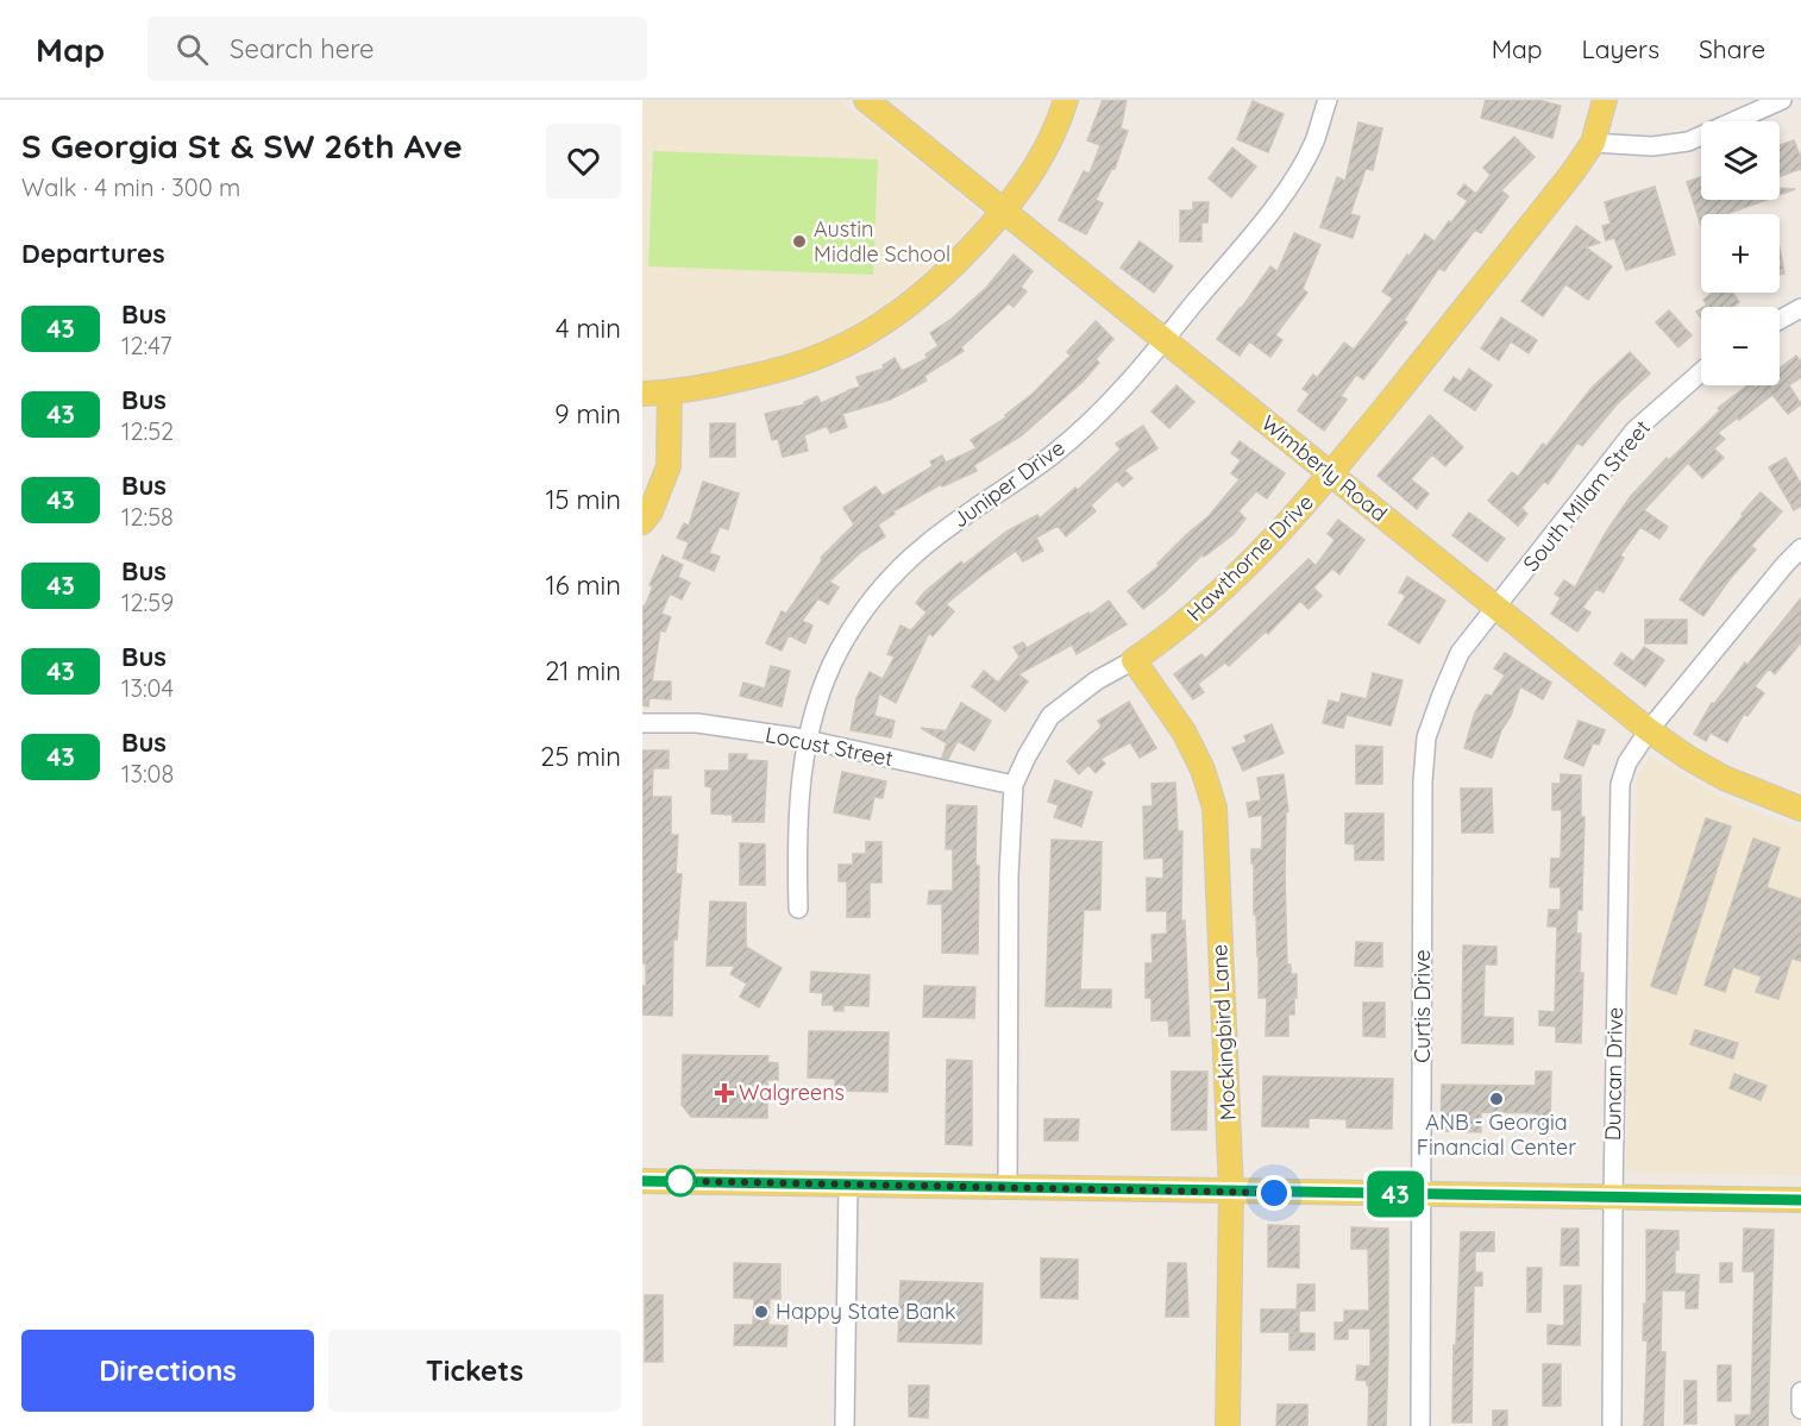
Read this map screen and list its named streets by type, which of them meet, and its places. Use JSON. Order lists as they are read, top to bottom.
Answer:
{
  "streets": {
    "main road": ["Wimberly Road", "Hawthorne Drive", "Mockingbird Lane"],
    "street": [
      "Juniper Drive",
      "South Milam Street",
      "Locust Street",
      "Curtis Drive",
      "Duncan Drive"
    ]
  },
  "crossings": [
    ["Wimberly Road", "Juniper Drive"],
    ["Wimberly Road", "South Milam Street"],
    ["Wimberly Road", "Hawthorne Drive"],
    ["Wimberly Road", "Curtis Drive"],
    ["Wimberly Road", "Duncan Drive"],
    ["Juniper Drive", "Locust Street"],
    ["South Milam Street", "Curtis Drive"],
    ["Hawthorne Drive", "Locust Street"],
    ["Hawthorne Drive", "Mockingbird Lane"]
  ],
  "places": {
    "other": ["Austin Middle School", "ANB - Georgia Financial Center", "Happy State Bank"],
    "health": ["Walgreens"]
  },
  "lines": ["bus line 43"],
  "page": {
    "header": "Map",
    "search": "Search here",
    "nav": ["Map", "Layers", "Share"],
    "heading": [
      ["S Georgia St & SW 26th Ave", "Walk · 4 min · 300 m"],
      "Departures"
    ],
    "on_map": "43",
    "map_buttons": ["+", "−"],
    "list": [
      {
        "mark": "43",
        "name": "Bus",
        "note": "12:47",
        "value": "4 min"
      },
      {
        "mark": "43",
        "name": "Bus",
        "note": "12:52",
        "value": "9 min"
      },
      {
        "mark": "43",
        "name": "Bus",
        "note": "12:58",
        "value": "15 min"
      },
      {
        "mark": "43",
        "name": "Bus",
        "note": "12:59",
        "value": "16 min"
      },
      {
        "mark": "43",
        "name": "Bus",
        "note": "13:04",
        "value": "21 min"
      },
      {
        "mark": "43",
        "name": "Bus",
        "note": "13:08",
        "value": "25 min"
      }
    ],
    "buttons": ["Directions", "Tickets"]
  }
}
